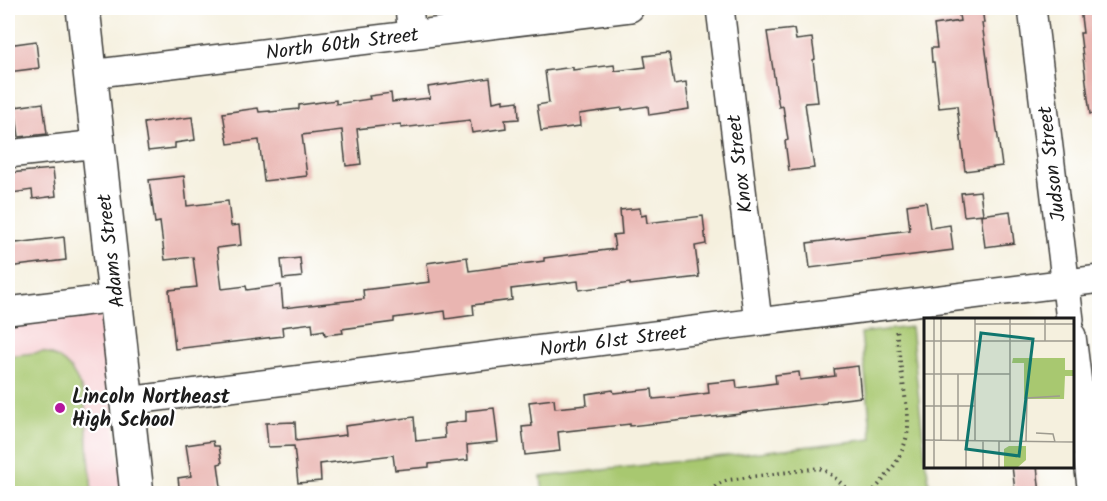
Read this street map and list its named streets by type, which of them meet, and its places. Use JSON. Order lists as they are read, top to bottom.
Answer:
{
  "streets": {
    "main road": ["Adams Street"],
    "street": [
      "North 60th Street",
      "Knox Street",
      "Judson Street",
      "North 61st Street"
    ]
  },
  "crossings": [
    ["North 60th Street", "Adams Street"],
    ["Knox Street", "North 61st Street"],
    ["Judson Street", "North 61st Street"],
    ["Adams Street", "North 61st Street"]
  ],
  "places": ["Lincoln Northeast High School"]
}
